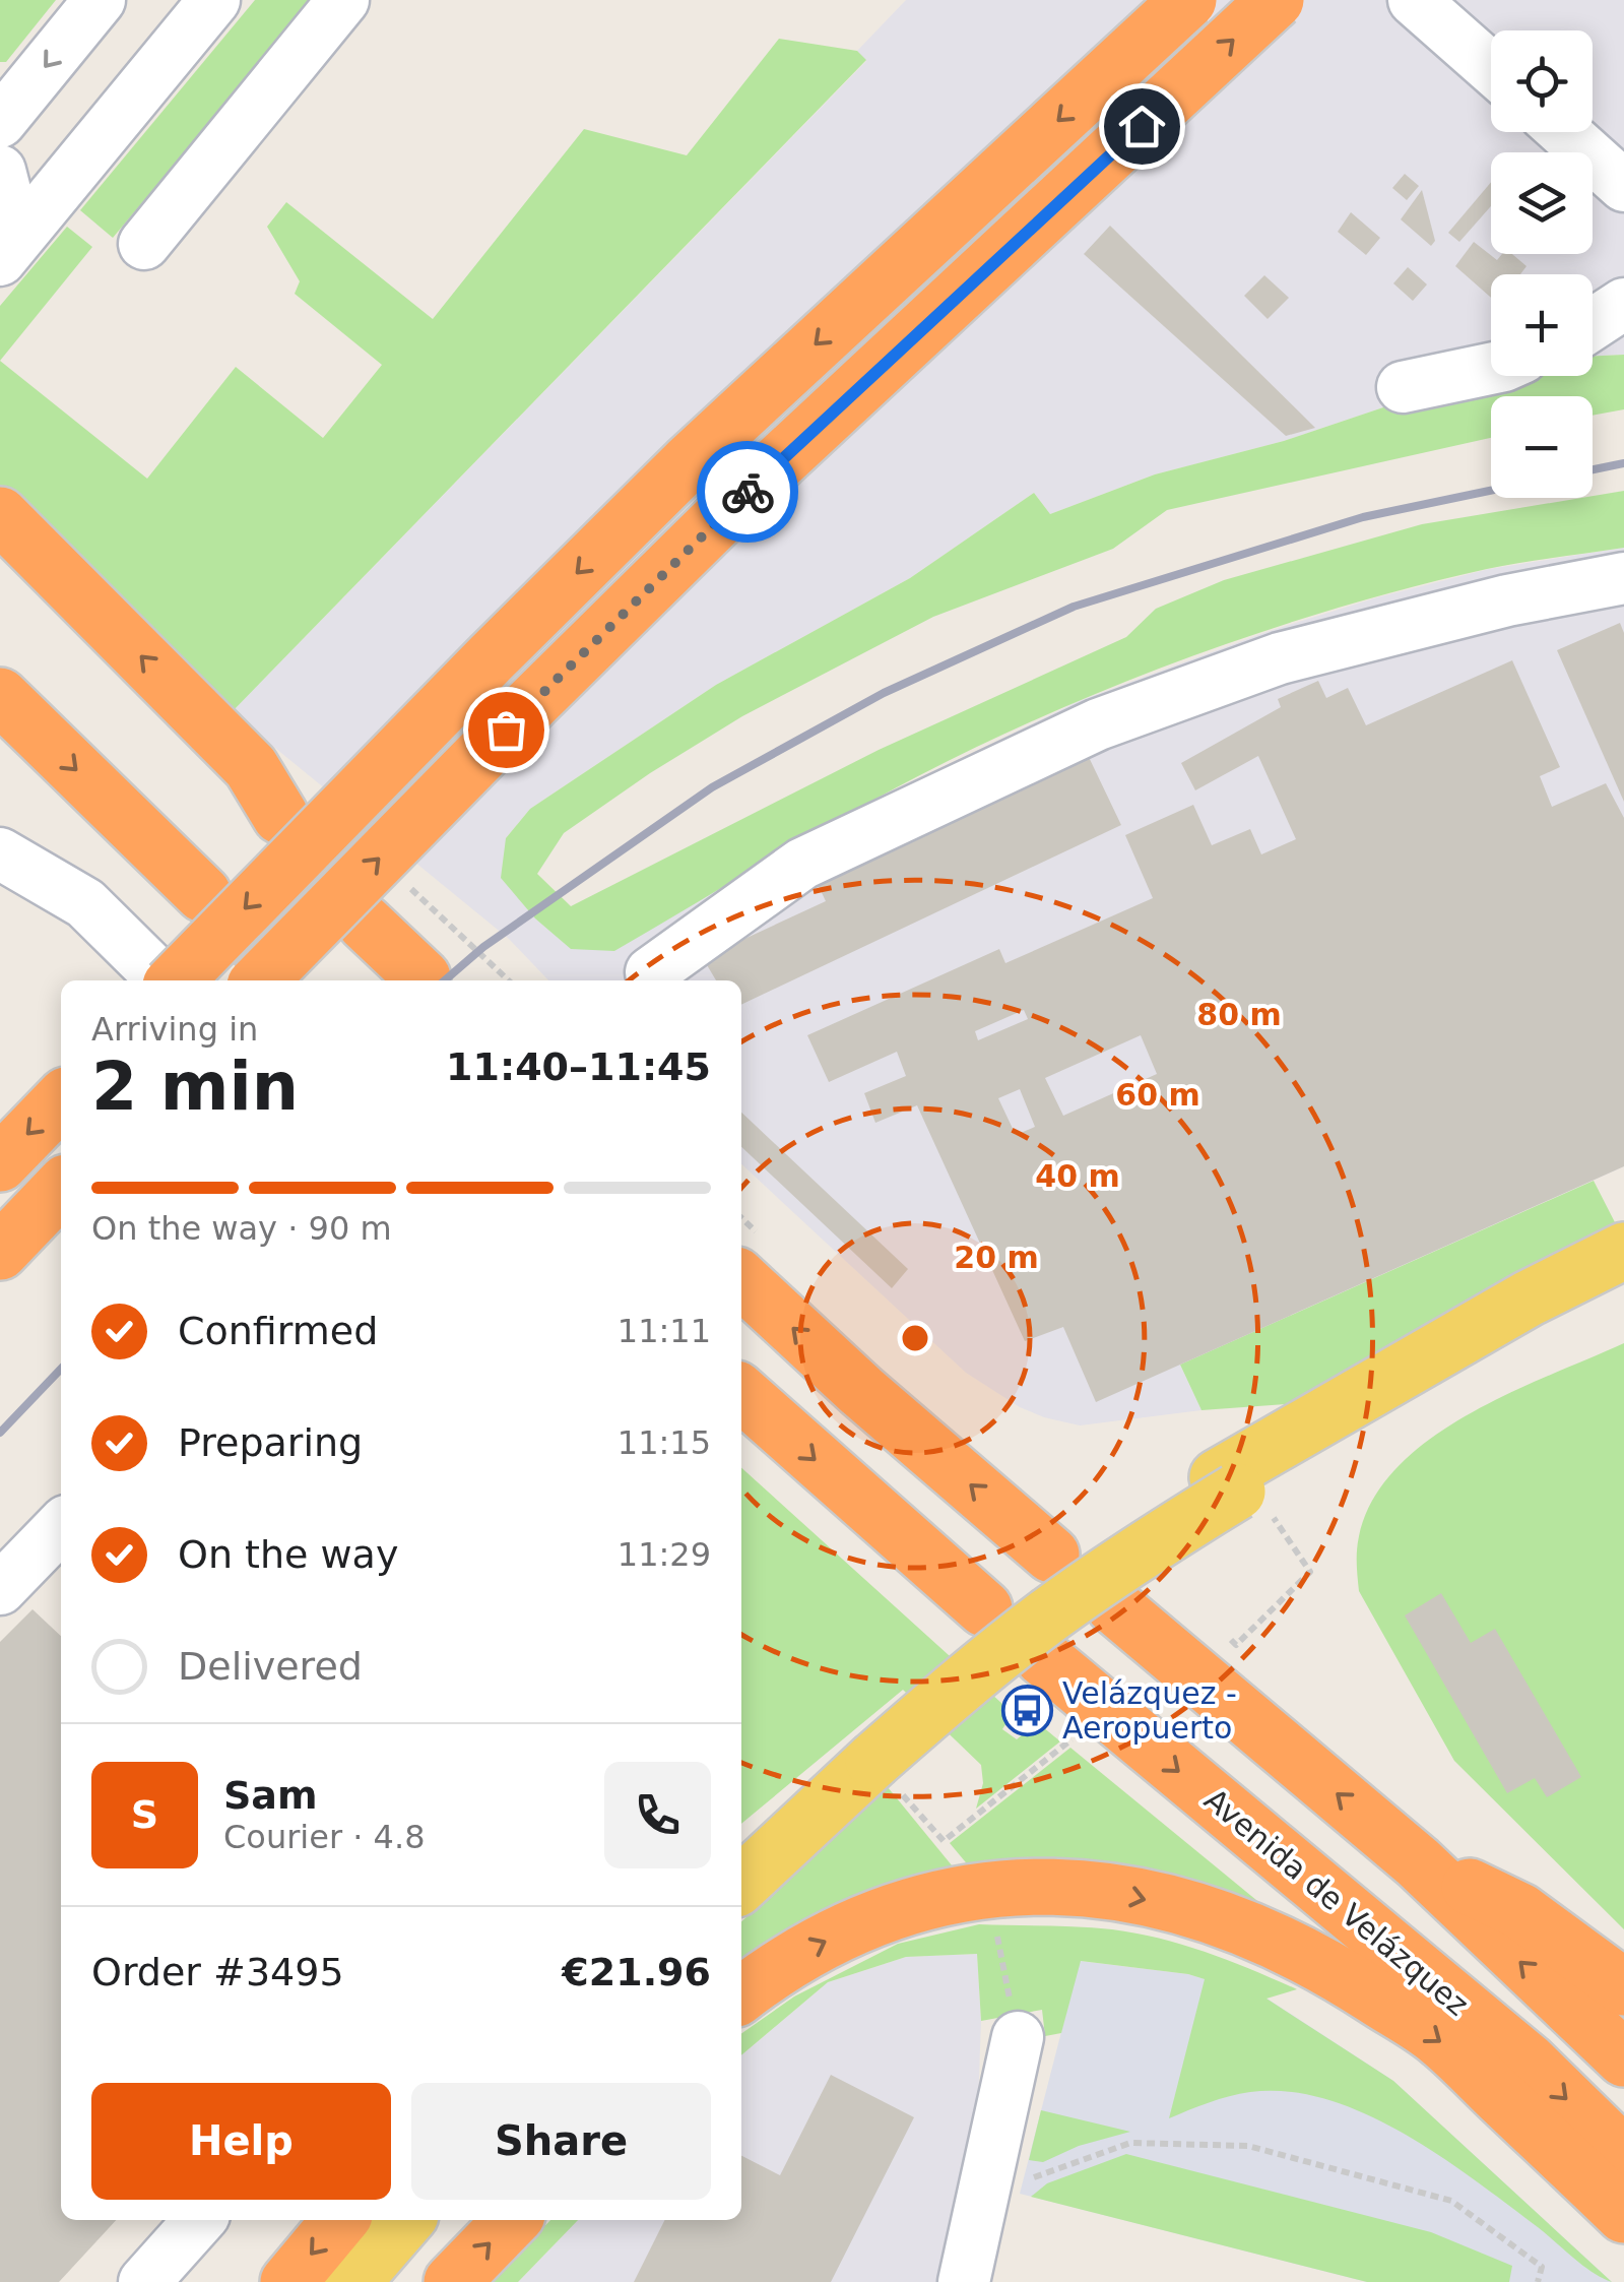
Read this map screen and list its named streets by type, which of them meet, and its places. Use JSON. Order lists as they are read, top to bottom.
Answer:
{
  "streets": {
    "highway": ["Avenida de Velázquez"]
  },
  "places": {
    "bus stop": ["Velázquez - Aeropuerto"]
  },
  "page": {
    "map_buttons": ["+", "−"],
    "heading": ["2 min", "Arriving in", "11:40–11:45"],
    "panel": [
      "Sam",
      "Courier · 4.8",
      "Order #3495",
      "€21.96"
    ],
    "bar": "On the way · 90 m",
    "list": [
      ["Confirmed", "11:11"],
      ["Preparing", "11:15"],
      ["On the way", "11:29"],
      "Delivered"
    ],
    "round": "S",
    "buttons": ["Help", "Share"]
  },
  "rings": [
    "80 m",
    "60 m",
    "40 m",
    "20 m"
  ]
}
